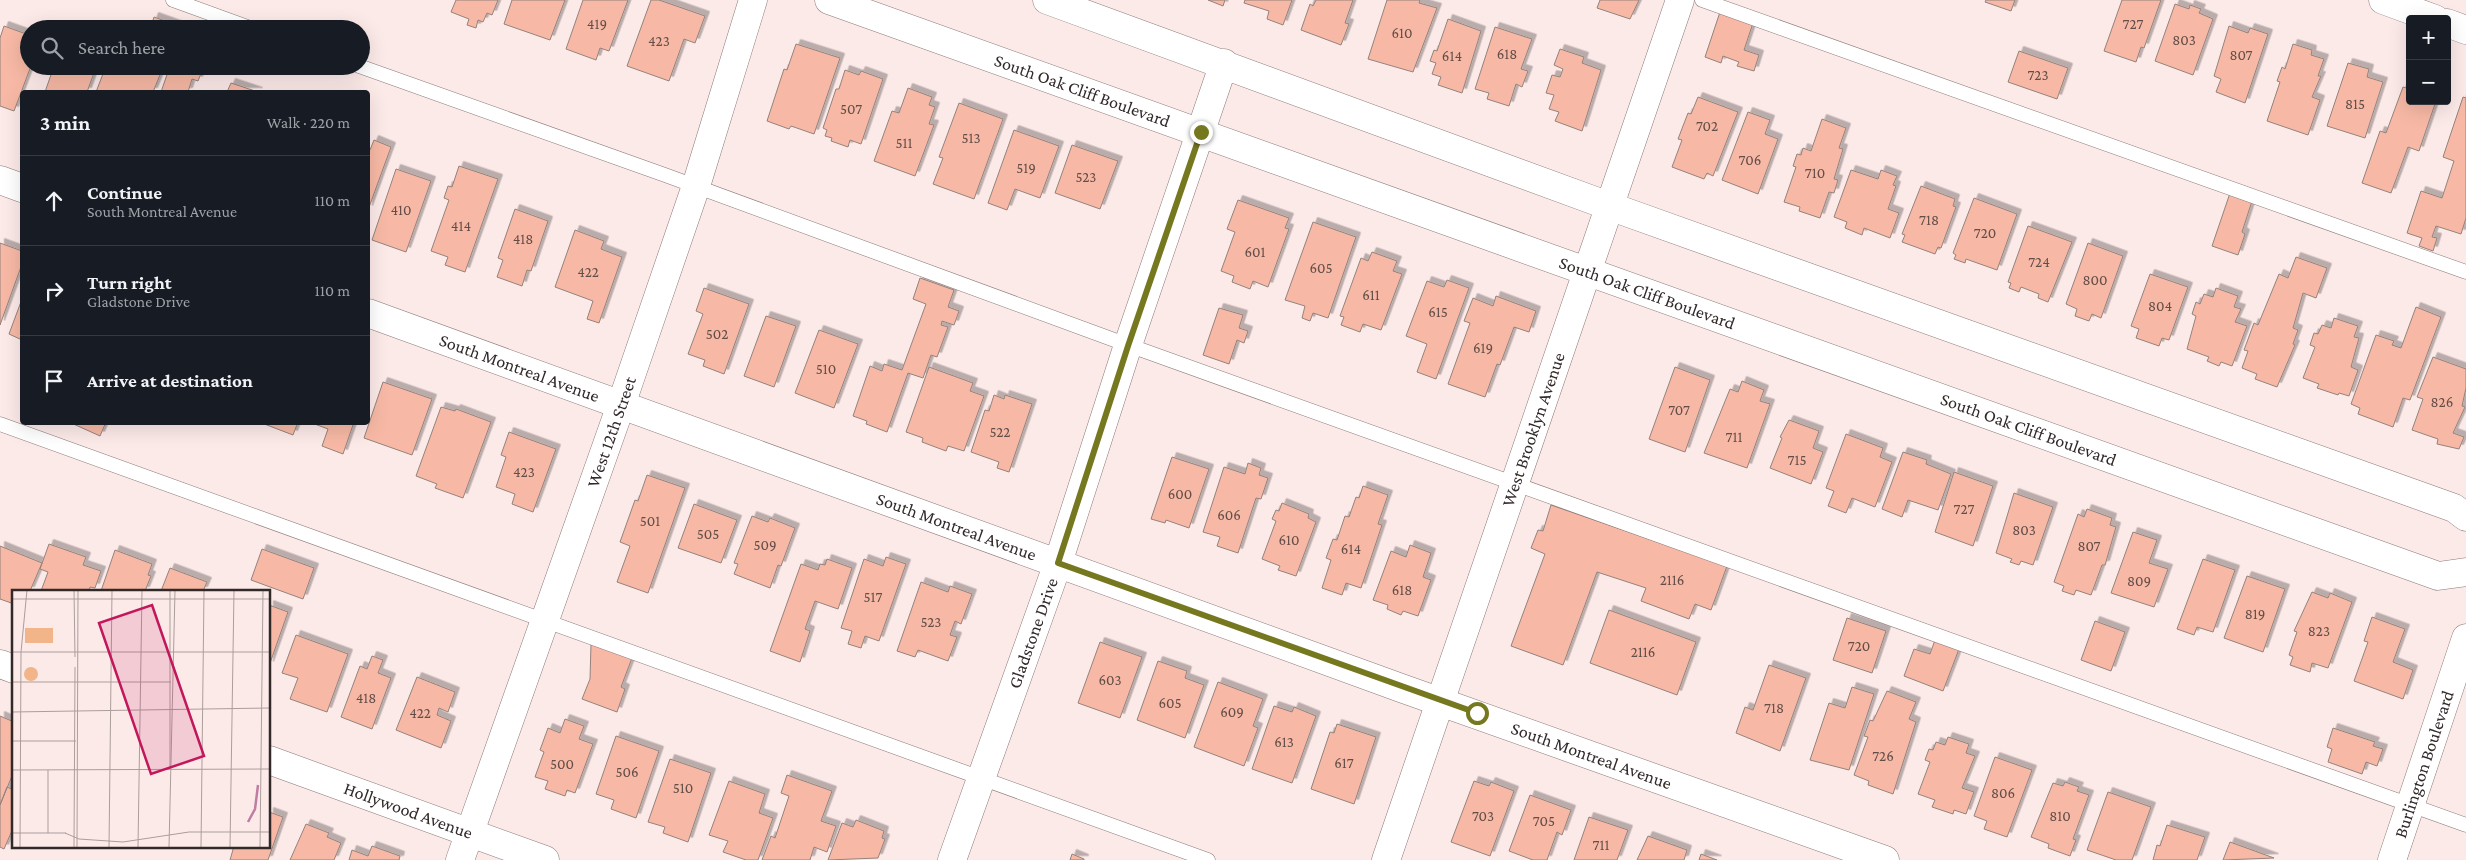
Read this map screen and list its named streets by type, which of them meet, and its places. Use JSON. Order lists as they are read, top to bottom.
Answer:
{
  "streets": {
    "street": [
      "South Oak Cliff Boulevard",
      "South Montreal Avenue",
      "West Brooklyn Avenue",
      "West 12th Street",
      "Gladstone Drive",
      "Burlington Boulevard",
      "Hollywood Avenue"
    ]
  },
  "crossings": [
    ["South Oak Cliff Boulevard", "West Brooklyn Avenue"],
    ["South Oak Cliff Boulevard", "Gladstone Drive"],
    ["South Montreal Avenue", "West Brooklyn Avenue"],
    ["South Montreal Avenue", "West 12th Street"],
    ["South Montreal Avenue", "Gladstone Drive"],
    ["West 12th Street", "Hollywood Avenue"]
  ],
  "house_numbers": [
    "419",
    "727",
    "610",
    "803",
    "423",
    "618",
    "807",
    "614",
    "723",
    "815",
    "507",
    "702",
    "513",
    "511",
    "706",
    "519",
    "710",
    "523",
    "410",
    "718",
    "414",
    "720",
    "418",
    "601",
    "724",
    "605",
    "422",
    "800",
    "611",
    "804",
    "615",
    "502",
    "619",
    "510",
    "826",
    "707",
    "522",
    "711",
    "715",
    "423",
    "600",
    "727",
    "606",
    "501",
    "803",
    "505",
    "610",
    "509",
    "807",
    "614",
    "2116",
    "809",
    "618",
    "517",
    "819",
    "523",
    "823",
    "720",
    "2116",
    "603",
    "418",
    "605",
    "718",
    "609",
    "422",
    "613",
    "726",
    "617",
    "500",
    "506",
    "510",
    "806",
    "703",
    "810",
    "705",
    "711"
  ],
  "page": {
    "map_buttons": ["+", "−"],
    "search": "Search here",
    "heading": ["3 min", "Walk · 220 m"],
    "list": [
      ["Continue", "South Montreal Avenue", "110 m"],
      ["Turn right", "Gladstone Drive", "110 m"],
      "Arrive at destination"
    ]
  }
}
